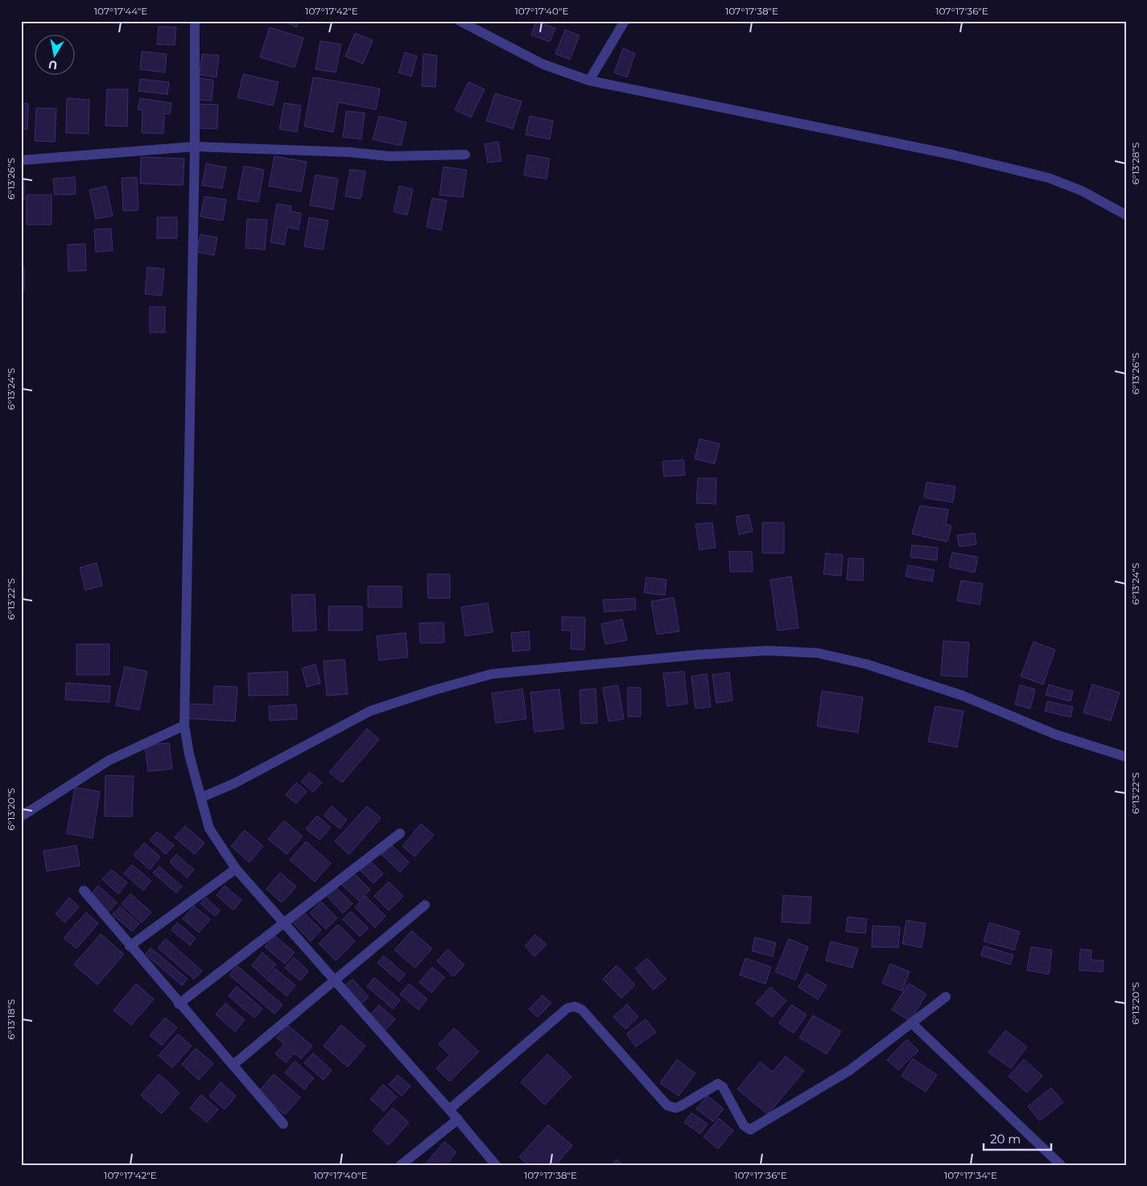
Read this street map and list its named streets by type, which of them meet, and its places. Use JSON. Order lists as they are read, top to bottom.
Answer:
{
  "scale_bar": "20 m",
  "north": "bottom",
  "coordinates": [
    "107°17'44\"E",
    "107°17'42\"E",
    "107°17'40\"E",
    "107°17'38\"E",
    "107°17'36\"E",
    "6°13'28\"S",
    "6°13'26\"S",
    "6°13'24\"S",
    "6°13'22\"S",
    "6°13'20\"S",
    "6°13'18\"S",
    "107°17'34\"E"
  ]
}
